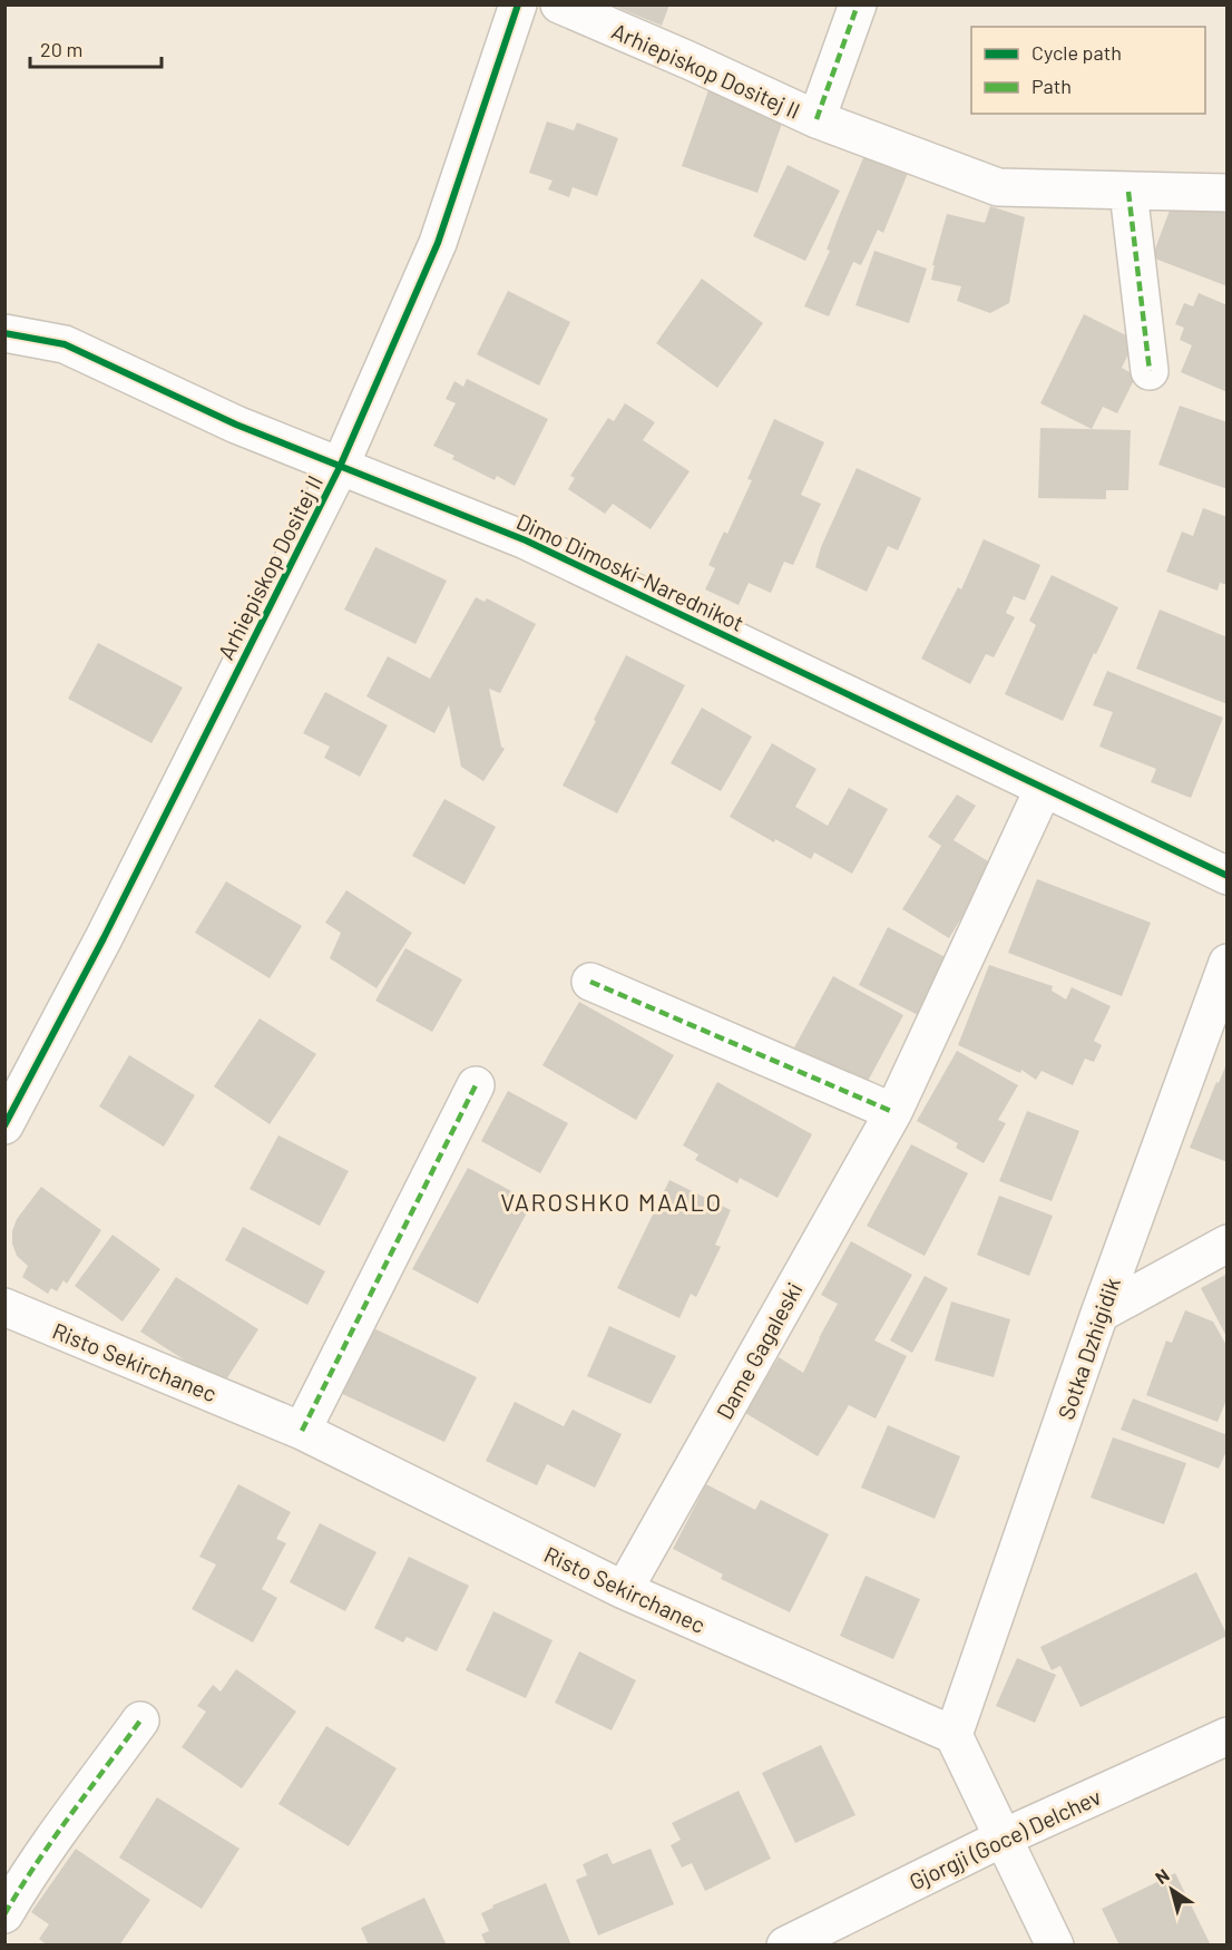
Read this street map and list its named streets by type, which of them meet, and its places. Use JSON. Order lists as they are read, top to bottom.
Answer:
{
  "streets": {
    "street": [
      "Arhiepiskop Dositej II",
      "Dimo Dimoski-Narednikot",
      "Sotka Dzhigidik",
      "Dame Gagaleski",
      "Risto Sekirchanec",
      "Gjorgji (Goce) Delchev"
    ]
  },
  "crossings": [
    ["Arhiepiskop Dositej II", "Dimo Dimoski-Narednikot"],
    ["Dimo Dimoski-Narednikot", "Dame Gagaleski"],
    ["Sotka Dzhigidik", "Risto Sekirchanec"],
    ["Dame Gagaleski", "Risto Sekirchanec"]
  ],
  "districts": ["VAROSHKO MAALO"],
  "legend": ["Cycle path", "Path"],
  "scale_bar": "20 m",
  "north": "top left"
}
